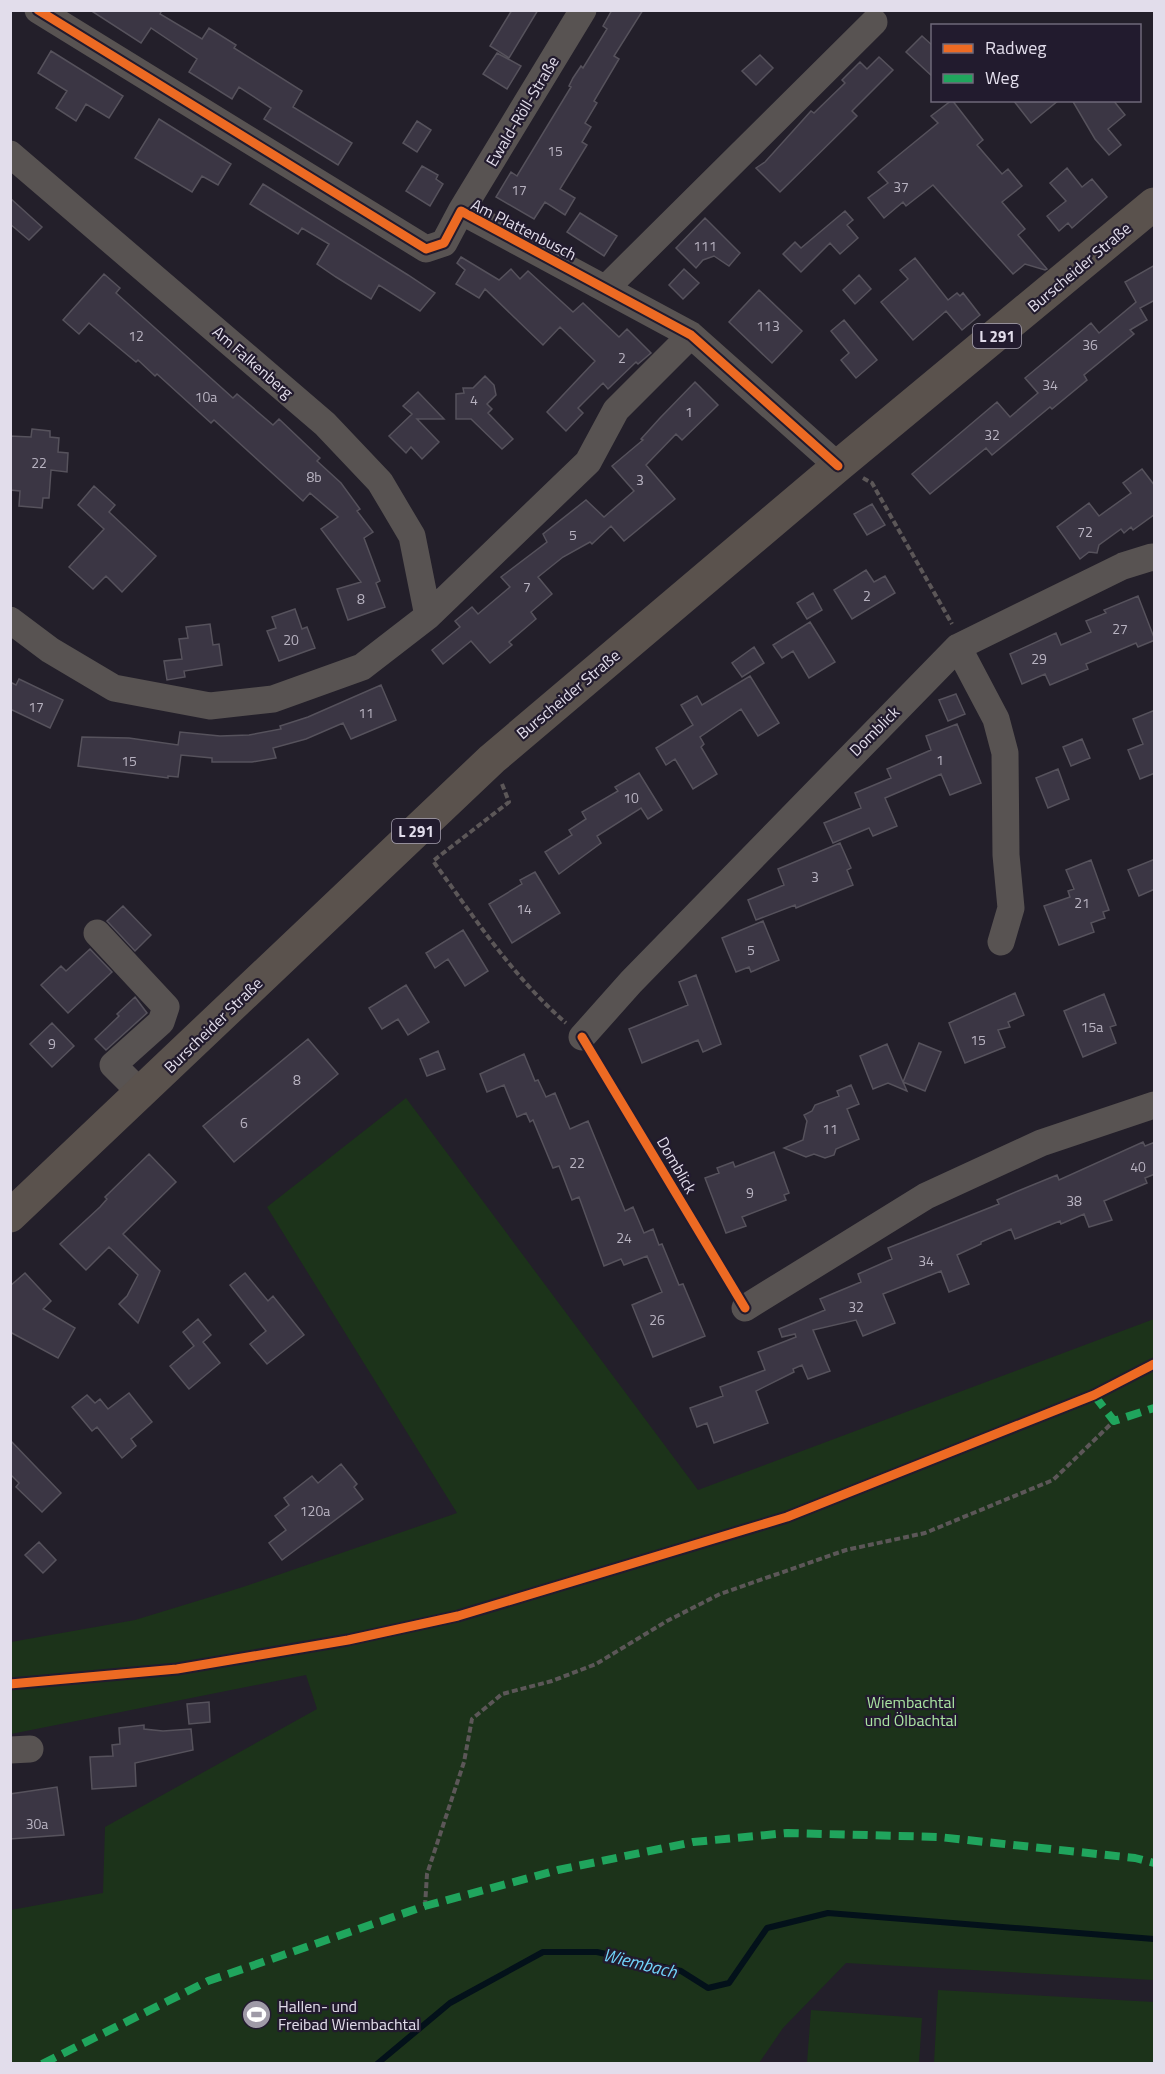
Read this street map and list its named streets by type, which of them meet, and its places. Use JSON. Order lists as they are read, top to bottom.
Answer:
{
  "streets": {
    "main road": ["Burscheider Straße", "L 291"],
    "street": [
      "Ewald-Röll-Straße",
      "Am Plattenbusch",
      "Am Falkenberg",
      "Domblick"
    ]
  },
  "crossings": [
    ["Ewald-Röll-Straße", "Am Plattenbusch"],
    ["Am Plattenbusch", "Burscheider Straße"]
  ],
  "water": ["Wiembach"],
  "parks": ["Wiembachtal und Ölbachtal"],
  "places": {
    "sports": ["Hallen- und Freibad Wiembachtal"]
  },
  "house_numbers": [
    "15",
    "37",
    "17",
    "111",
    "113",
    "12",
    "36",
    "2",
    "34",
    "10a",
    "4",
    "1",
    "32",
    "22",
    "8b",
    "3",
    "72",
    "5",
    "7",
    "2",
    "8",
    "27",
    "20",
    "29",
    "17",
    "11",
    "1",
    "15",
    "10",
    "3",
    "21",
    "14",
    "5",
    "15a",
    "15",
    "9",
    "8",
    "6",
    "11",
    "22",
    "40",
    "9",
    "38",
    "24",
    "34",
    "32",
    "26",
    "120a",
    "30a"
  ],
  "legend": ["Radweg", "Weg"]
}
